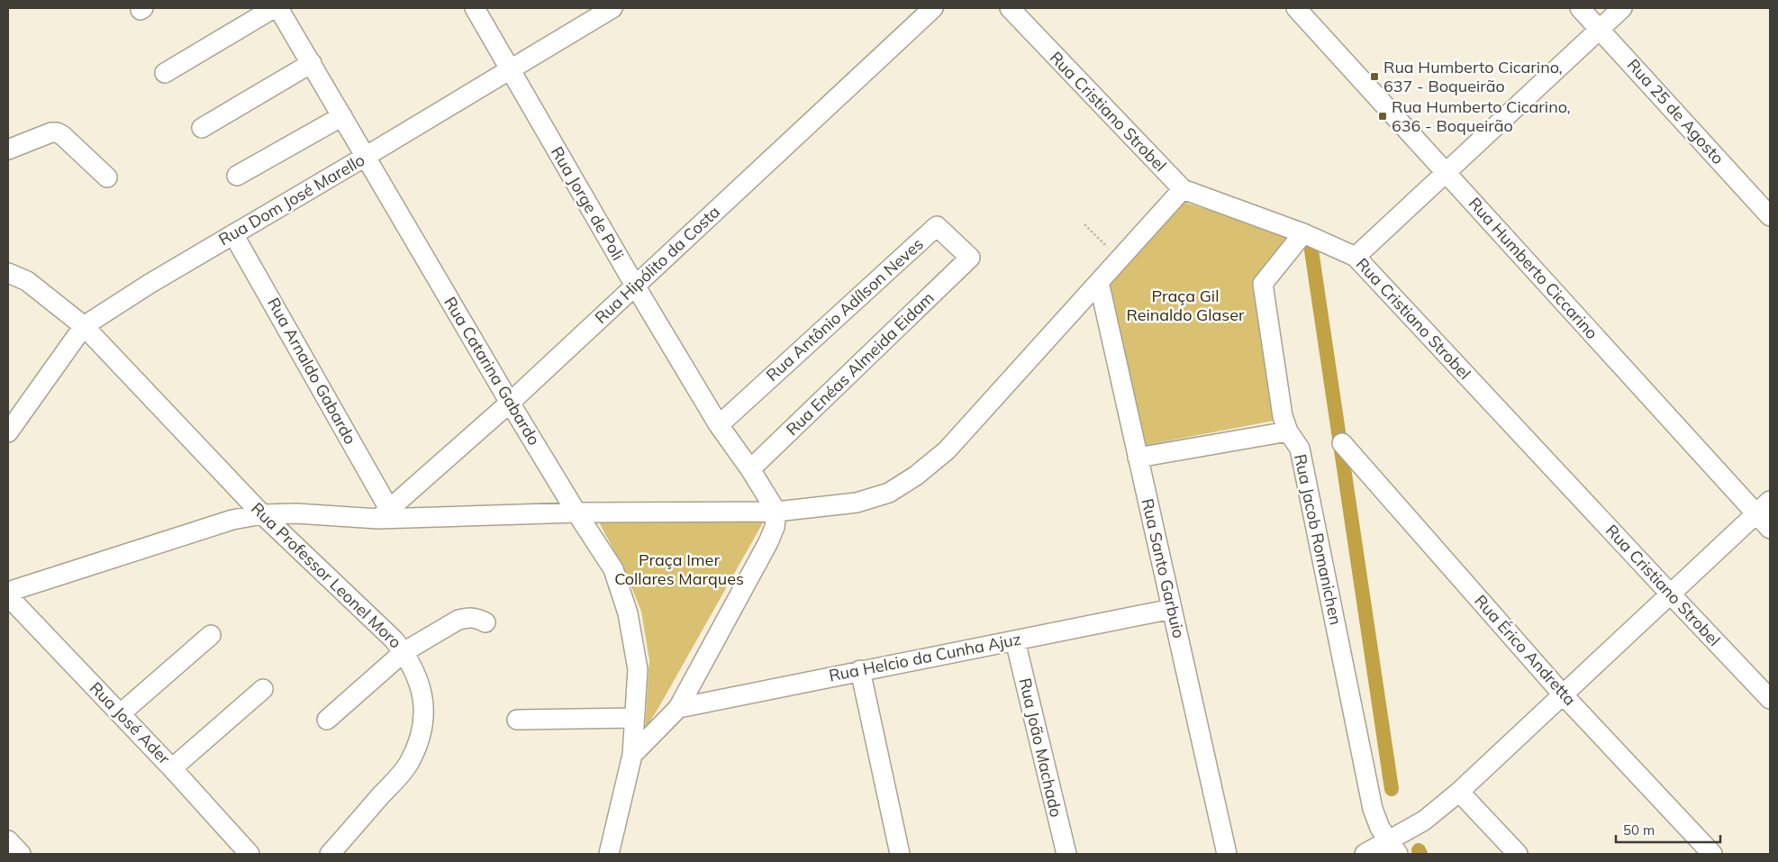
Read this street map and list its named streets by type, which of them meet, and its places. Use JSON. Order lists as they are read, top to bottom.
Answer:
{
  "streets": {
    "street": [
      "Rua Cristiano Strobel",
      "Rua 25 de Agosto",
      "Rua Dom José Marello",
      "Rua Jorge de Poli",
      "Rua Hipólito da Costa",
      "Rua Humberto Ciccarino",
      "Rua Antônio Adílson Neves",
      "Rua Enéas Almeida Eidam",
      "Rua Arnaldo Gabardo",
      "Rua Catarina Gabardo",
      "Rua Jacob Romanichen",
      "Rua Santo Garbuio",
      "Rua Professor Leonel Moro",
      "Rua Érico Andretta",
      "Rua Helcio da Cunha Ajuz",
      "Rua José Ader",
      "Rua João Machado"
    ]
  },
  "crossings": [
    ["Rua Cristiano Strobel", "Rua Jacob Romanichen"],
    ["Rua Dom José Marello", "Rua Jorge de Poli"],
    ["Rua Dom José Marello", "Rua Arnaldo Gabardo"],
    ["Rua Dom José Marello", "Rua Catarina Gabardo"],
    ["Rua Dom José Marello", "Rua Professor Leonel Moro"],
    ["Rua Jorge de Poli", "Rua Hipólito da Costa"],
    ["Rua Jorge de Poli", "Rua Antônio Adílson Neves"],
    ["Rua Jorge de Poli", "Rua Enéas Almeida Eidam"],
    ["Rua Hipólito da Costa", "Rua Arnaldo Gabardo"],
    ["Rua Hipólito da Costa", "Rua Catarina Gabardo"],
    ["Rua Antônio Adílson Neves", "Rua Enéas Almeida Eidam"],
    ["Rua Santo Garbuio", "Rua Helcio da Cunha Ajuz"],
    ["Rua Helcio da Cunha Ajuz", "Rua João Machado"]
  ],
  "parks": ["Praça Gil Reinaldo Glaser", "Praça Imer Collares Marques"],
  "places": {
    "transit": ["Rua Humberto Cicarino, 637 - Boqueirão", "Rua Humberto Cicarino, 636 - Boqueirão"]
  },
  "scale_bar": "50 m"
}
